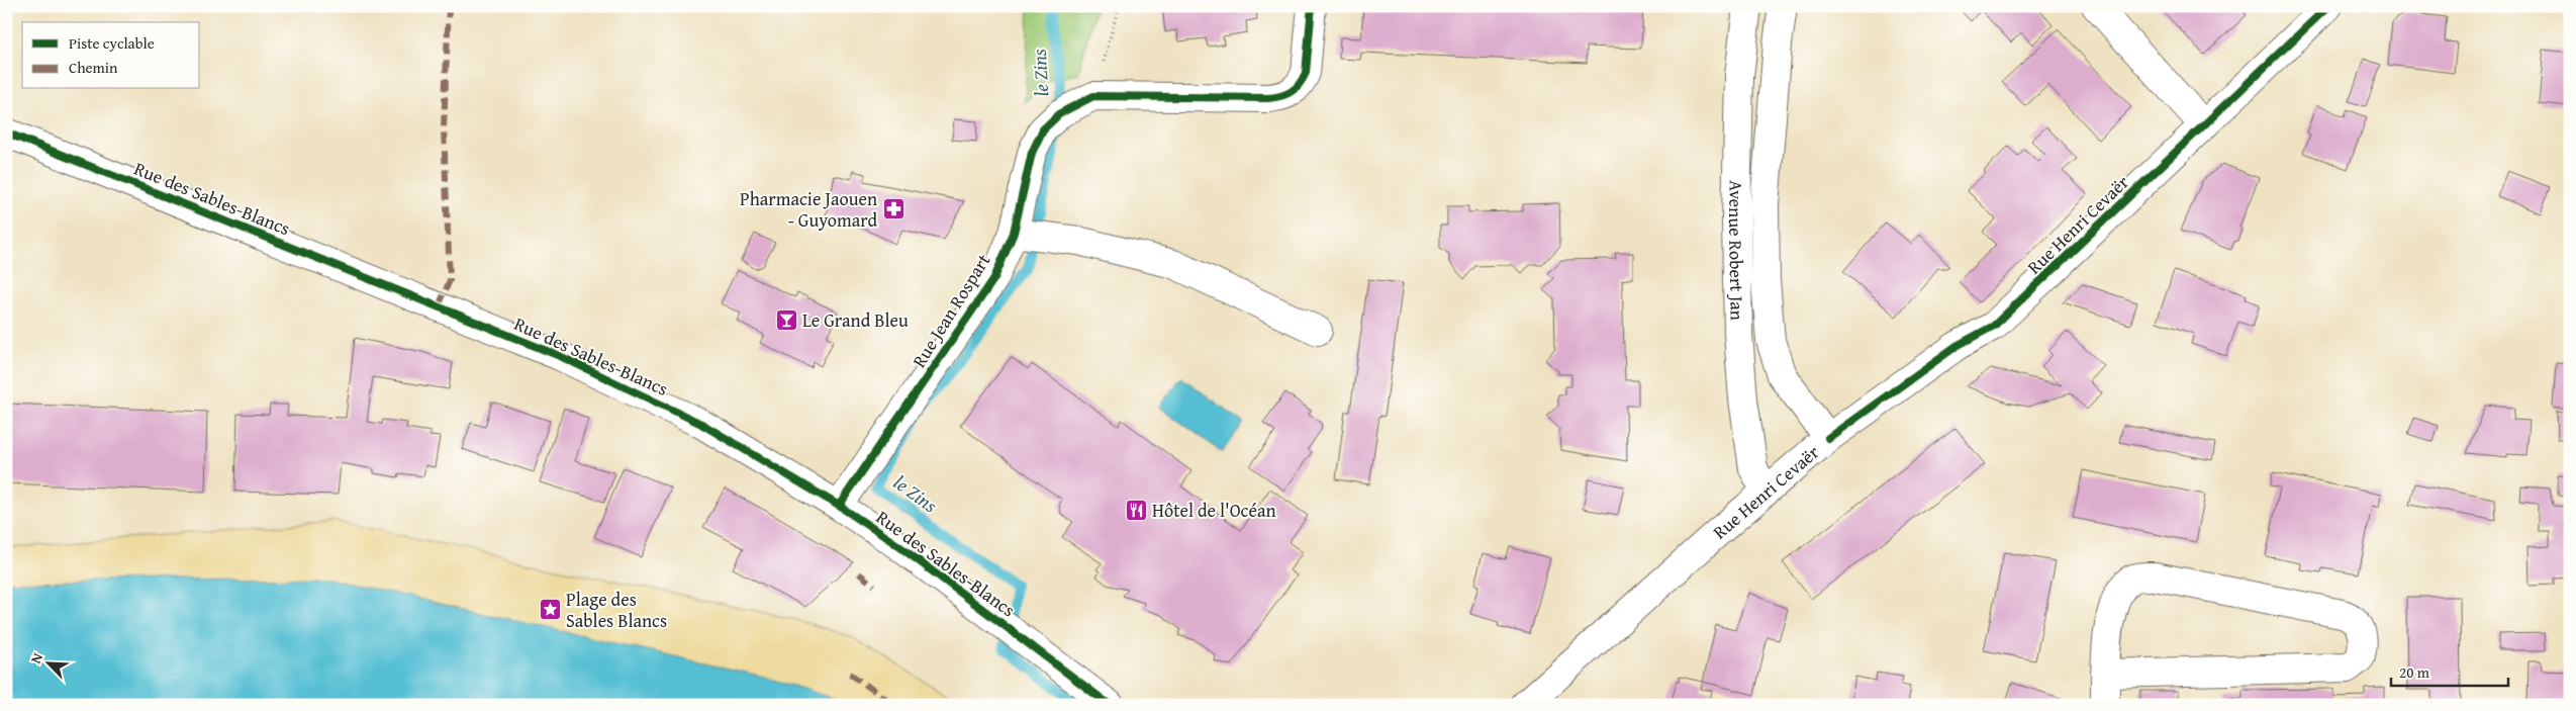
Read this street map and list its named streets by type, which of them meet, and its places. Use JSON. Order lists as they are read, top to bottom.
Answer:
{
  "streets": {
    "main road": [
      "Rue des Sables-Blancs",
      "Rue Henri Cevaër",
      "Avenue Robert Jan",
      "Rue Jean Rospart"
    ]
  },
  "crossings": [
    ["Rue des Sables-Blancs", "Rue Jean Rospart"],
    ["Rue Henri Cevaër", "Avenue Robert Jan"]
  ],
  "water": ["le Zins"],
  "places": {
    "pharmacy": ["Pharmacie Jaouen - Guyomard"],
    "bar": ["Le Grand Bleu"],
    "restaurant": ["Hôtel de l'Océan"],
    "place": ["Plage des Sables Blancs"]
  },
  "legend": ["Piste cyclable", "Chemin"],
  "scale_bar": "20 m",
  "north": "top left"
}
